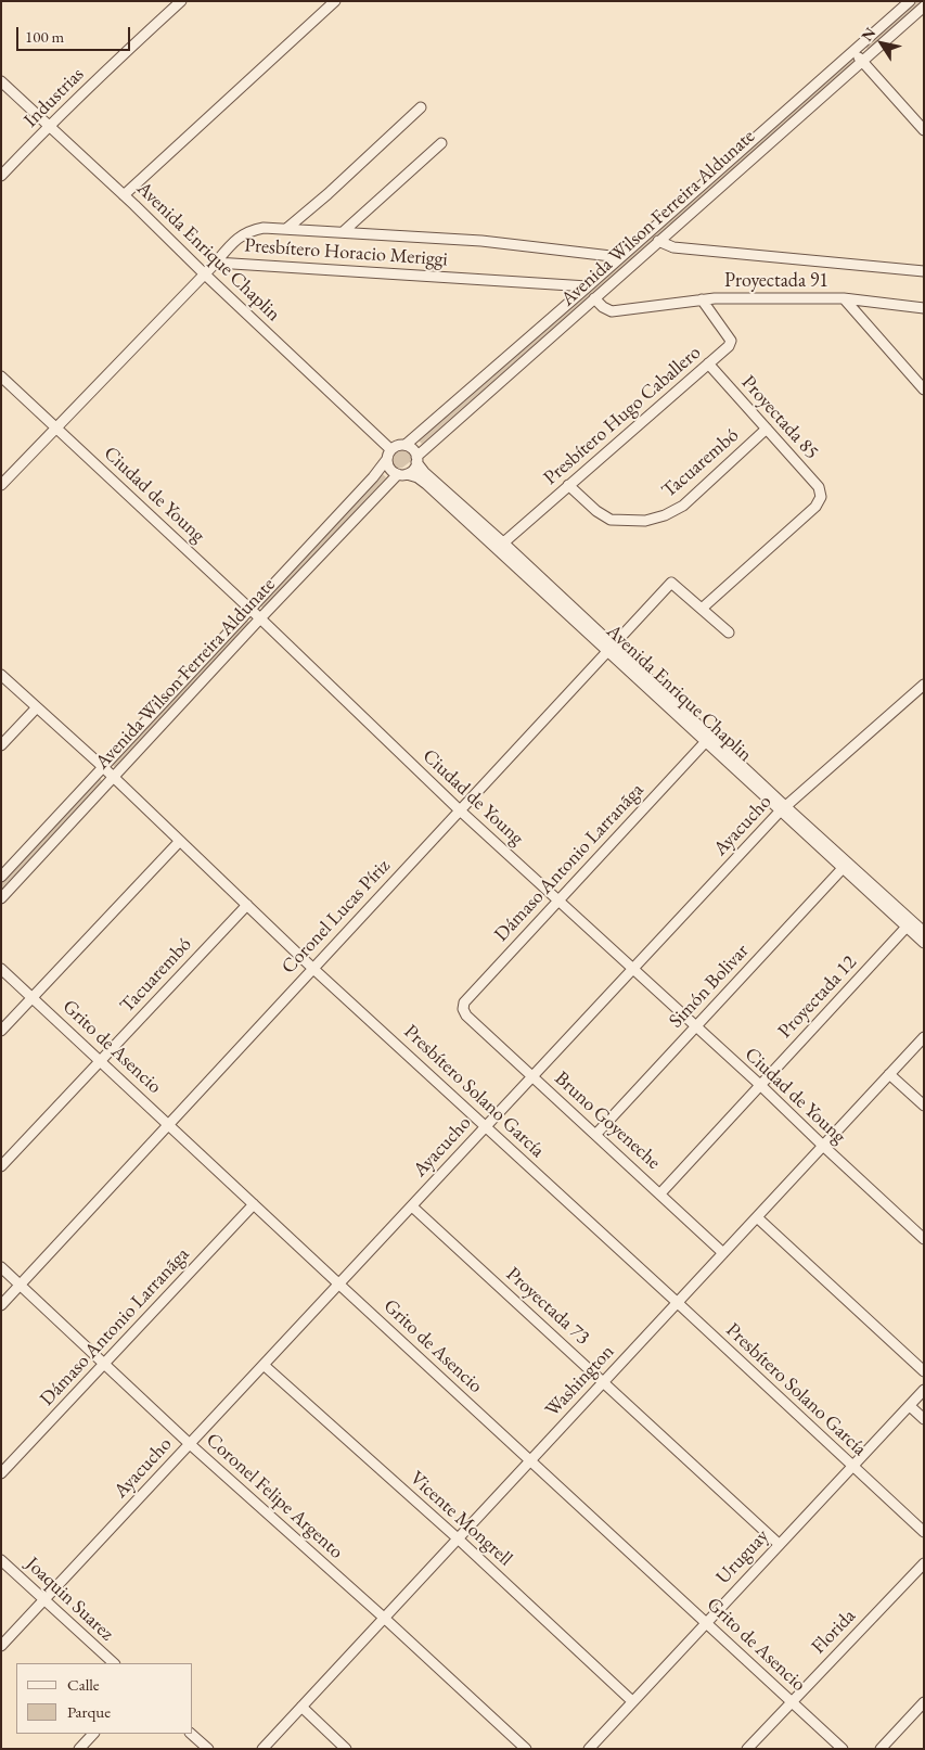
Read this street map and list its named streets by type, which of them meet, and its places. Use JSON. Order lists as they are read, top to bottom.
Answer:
{
  "streets": {
    "street": [
      "Industrias",
      "Avenida Wilson Ferreira Aldunate",
      "Avenida Enrique Chaplin",
      "Presbítero Horacio Meriggi",
      "Proyectada 91",
      "Presbítero Hugo Caballero",
      "Proyectada 85",
      "Tacuarembó",
      "Ciudad de Young",
      "Ayacucho",
      "Dámaso Antonio Larranãga",
      "Coronel Lucas Píriz",
      "Simón Bolivar",
      "Proyectada 12",
      "Grito de Asencio",
      "Presbítero Solano García",
      "Bruno Goyeneche",
      "Proyectada 73",
      "Washington",
      "Coronel Felipe Argento",
      "Vicente Mongrell",
      "Uruguay",
      "Joaquin Suarez",
      "Florida"
    ]
  },
  "crossings": [
    ["Industrias", "Avenida Enrique Chaplin"],
    ["Avenida Wilson Ferreira Aldunate", "Avenida Enrique Chaplin"],
    ["Avenida Wilson Ferreira Aldunate", "Presbítero Horacio Meriggi"],
    ["Avenida Wilson Ferreira Aldunate", "Proyectada 91"],
    ["Avenida Wilson Ferreira Aldunate", "Ciudad de Young"],
    ["Avenida Wilson Ferreira Aldunate", "Presbítero Solano García"],
    ["Avenida Enrique Chaplin", "Presbítero Horacio Meriggi"],
    ["Avenida Enrique Chaplin", "Presbítero Hugo Caballero"],
    ["Avenida Enrique Chaplin", "Ayacucho"],
    ["Avenida Enrique Chaplin", "Dámaso Antonio Larranãga"],
    ["Avenida Enrique Chaplin", "Coronel Lucas Píriz"],
    ["Avenida Enrique Chaplin", "Simón Bolivar"],
    ["Avenida Enrique Chaplin", "Proyectada 12"],
    ["Presbítero Horacio Meriggi", "Ciudad de Young"],
    ["Proyectada 91", "Presbítero Hugo Caballero"],
    ["Presbítero Hugo Caballero", "Proyectada 85"],
    ["Presbítero Hugo Caballero", "Tacuarembó"],
    ["Proyectada 85", "Tacuarembó"],
    ["Proyectada 85", "Coronel Lucas Píriz"],
    ["Tacuarembó", "Grito de Asencio"],
    ["Tacuarembó", "Presbítero Solano García"],
    ["Ciudad de Young", "Ayacucho"],
    ["Ciudad de Young", "Dámaso Antonio Larranãga"],
    ["Ciudad de Young", "Coronel Lucas Píriz"],
    ["Ciudad de Young", "Simón Bolivar"],
    ["Ciudad de Young", "Proyectada 12"],
    ["Ciudad de Young", "Washington"],
    ["Ayacucho", "Grito de Asencio"],
    ["Ayacucho", "Presbítero Solano García"],
    ["Ayacucho", "Bruno Goyeneche"],
    ["Ayacucho", "Proyectada 73"],
    ["Ayacucho", "Coronel Felipe Argento"],
    ["Ayacucho", "Vicente Mongrell"],
    ["Ayacucho", "Joaquin Suarez"],
    ["Dámaso Antonio Larranãga", "Grito de Asencio"],
    ["Dámaso Antonio Larranãga", "Bruno Goyeneche"],
    ["Dámaso Antonio Larranãga", "Coronel Felipe Argento"],
    ["Coronel Lucas Píriz", "Grito de Asencio"],
    ["Coronel Lucas Píriz", "Presbítero Solano García"],
    ["Coronel Lucas Píriz", "Coronel Felipe Argento"],
    ["Simón Bolivar", "Bruno Goyeneche"],
    ["Proyectada 12", "Bruno Goyeneche"],
    ["Grito de Asencio", "Washington"],
    ["Grito de Asencio", "Uruguay"],
    ["Grito de Asencio", "Florida"],
    ["Presbítero Solano García", "Washington"],
    ["Presbítero Solano García", "Uruguay"],
    ["Bruno Goyeneche", "Washington"],
    ["Proyectada 73", "Washington"],
    ["Proyectada 73", "Uruguay"],
    ["Washington", "Coronel Felipe Argento"],
    ["Washington", "Vicente Mongrell"],
    ["Vicente Mongrell", "Uruguay"]
  ],
  "legend": ["Calle", "Parque"],
  "scale_bar": "100 m",
  "north": "top left"
}
